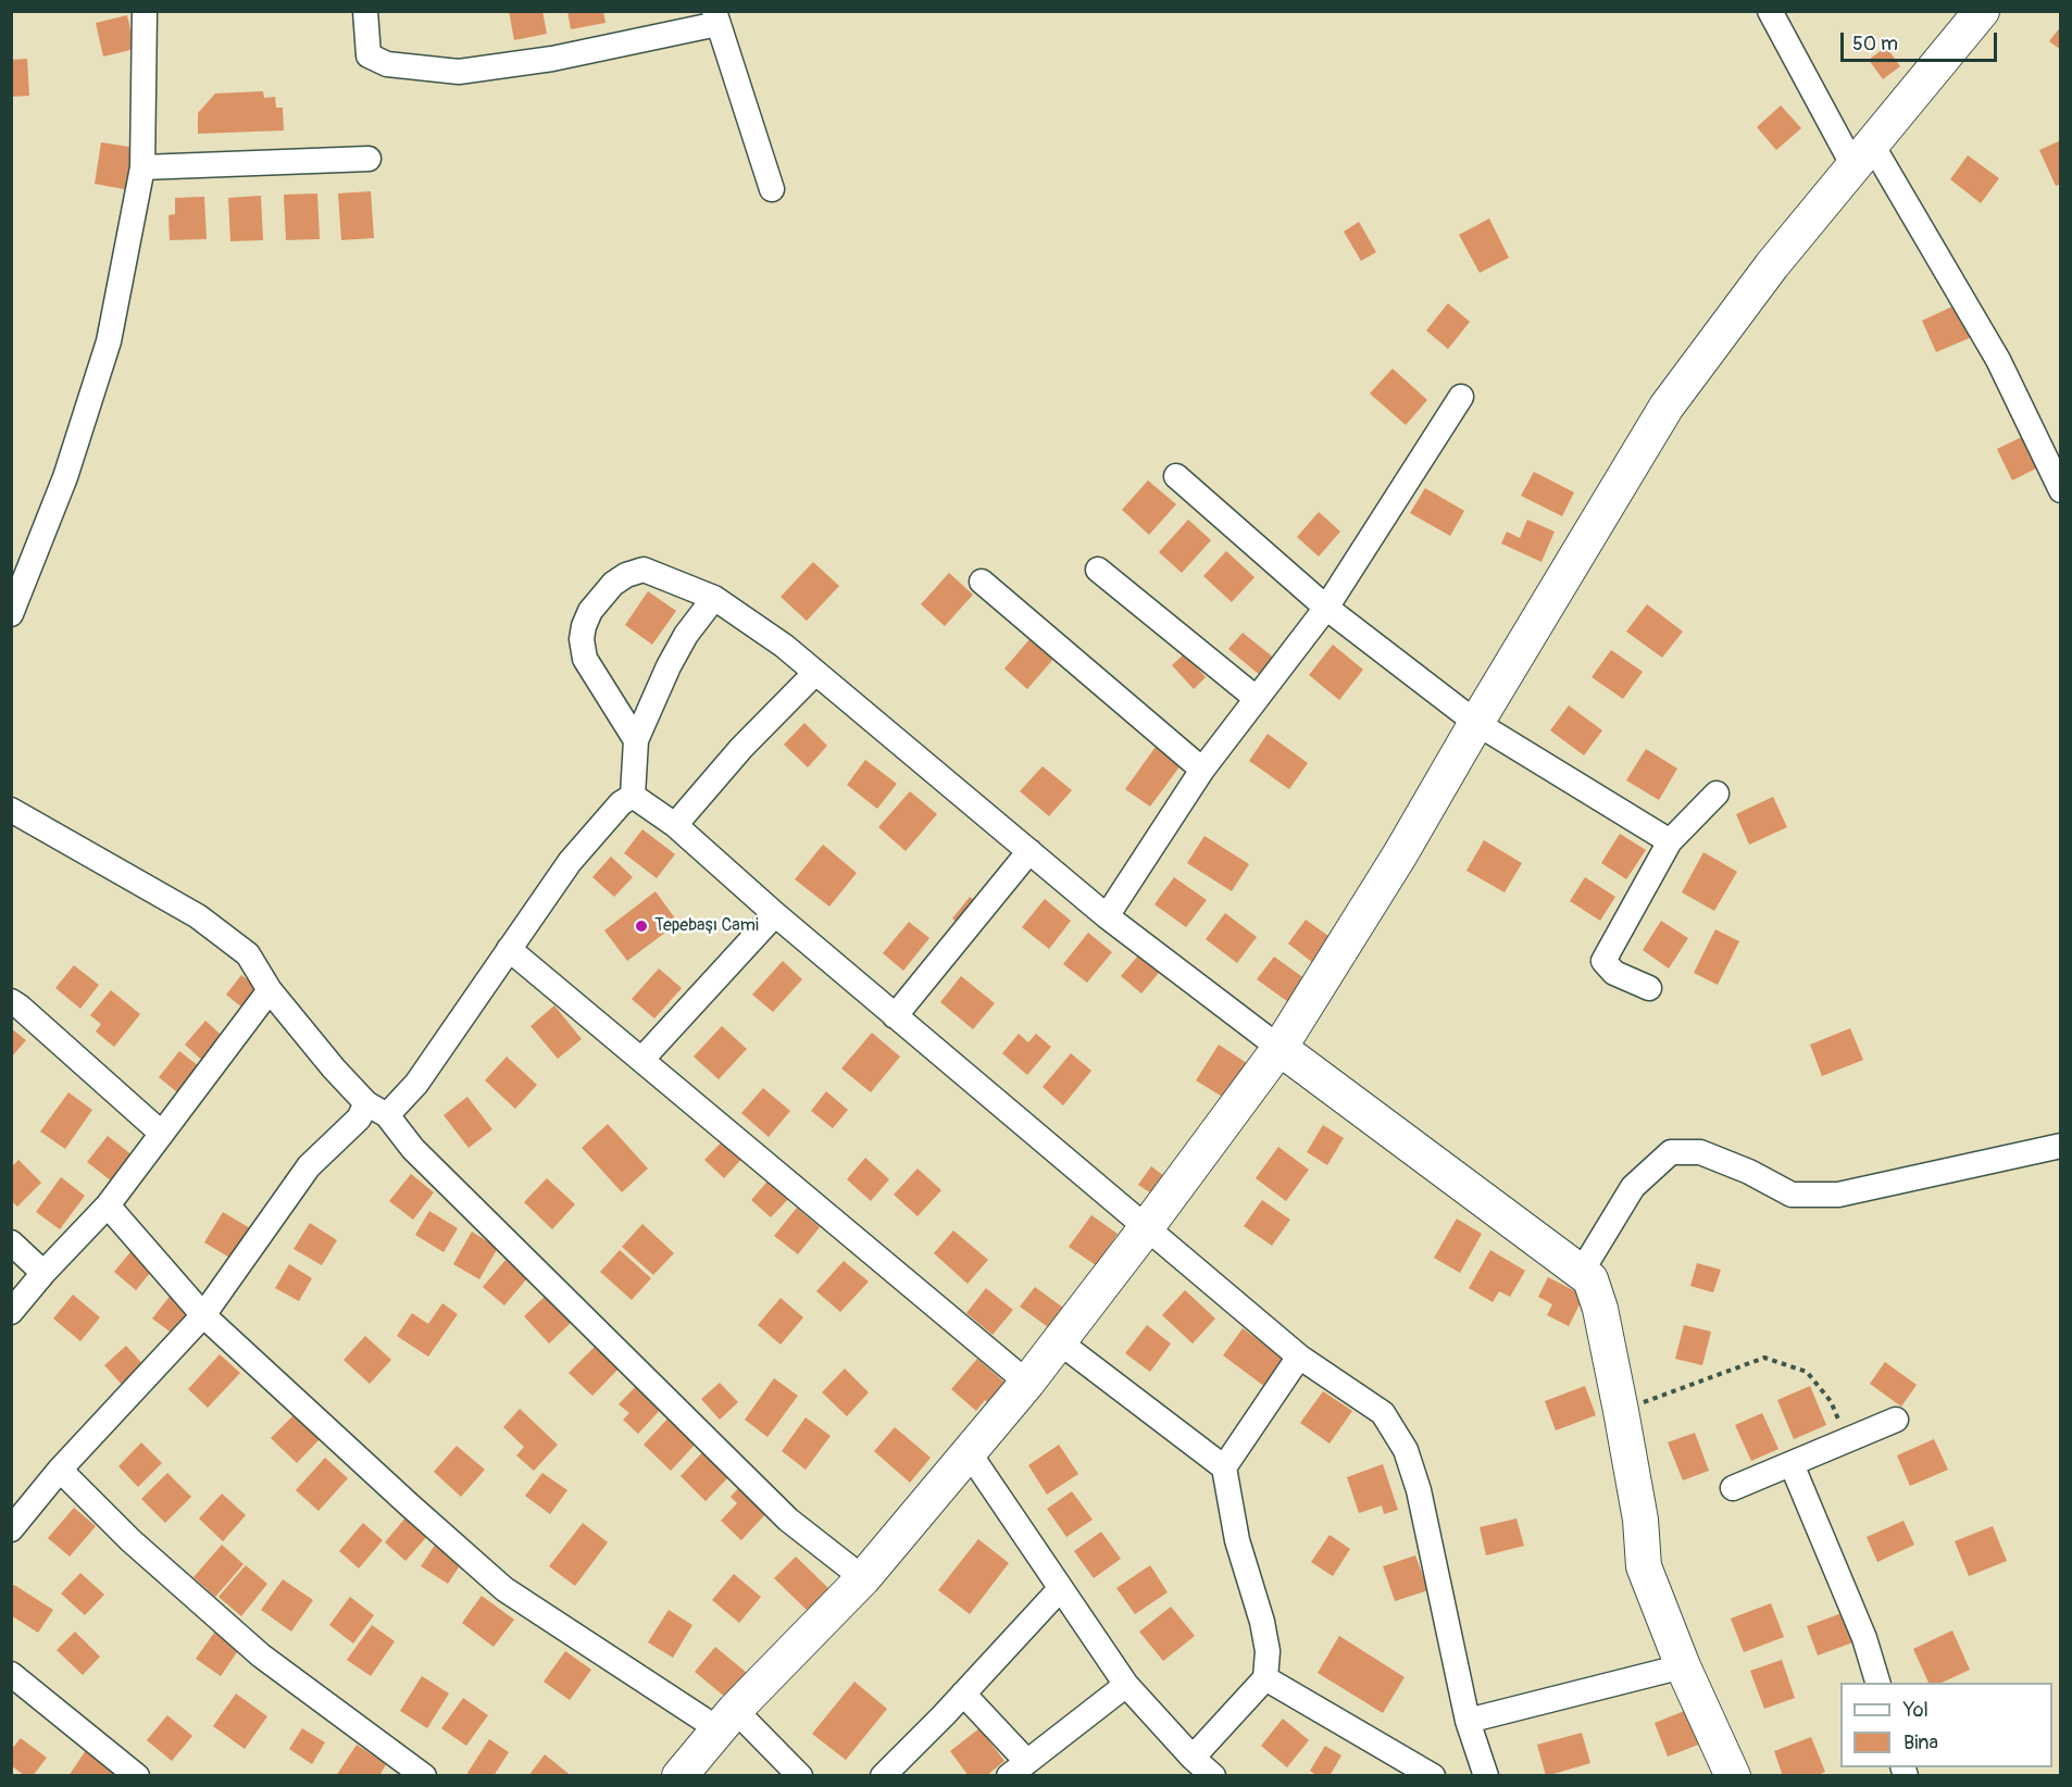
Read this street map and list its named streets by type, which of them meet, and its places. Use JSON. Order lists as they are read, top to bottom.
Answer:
{
  "places": ["Tepebaşı Cami"],
  "legend": ["Yol", "Bina"],
  "scale_bar": "50 m"
}
